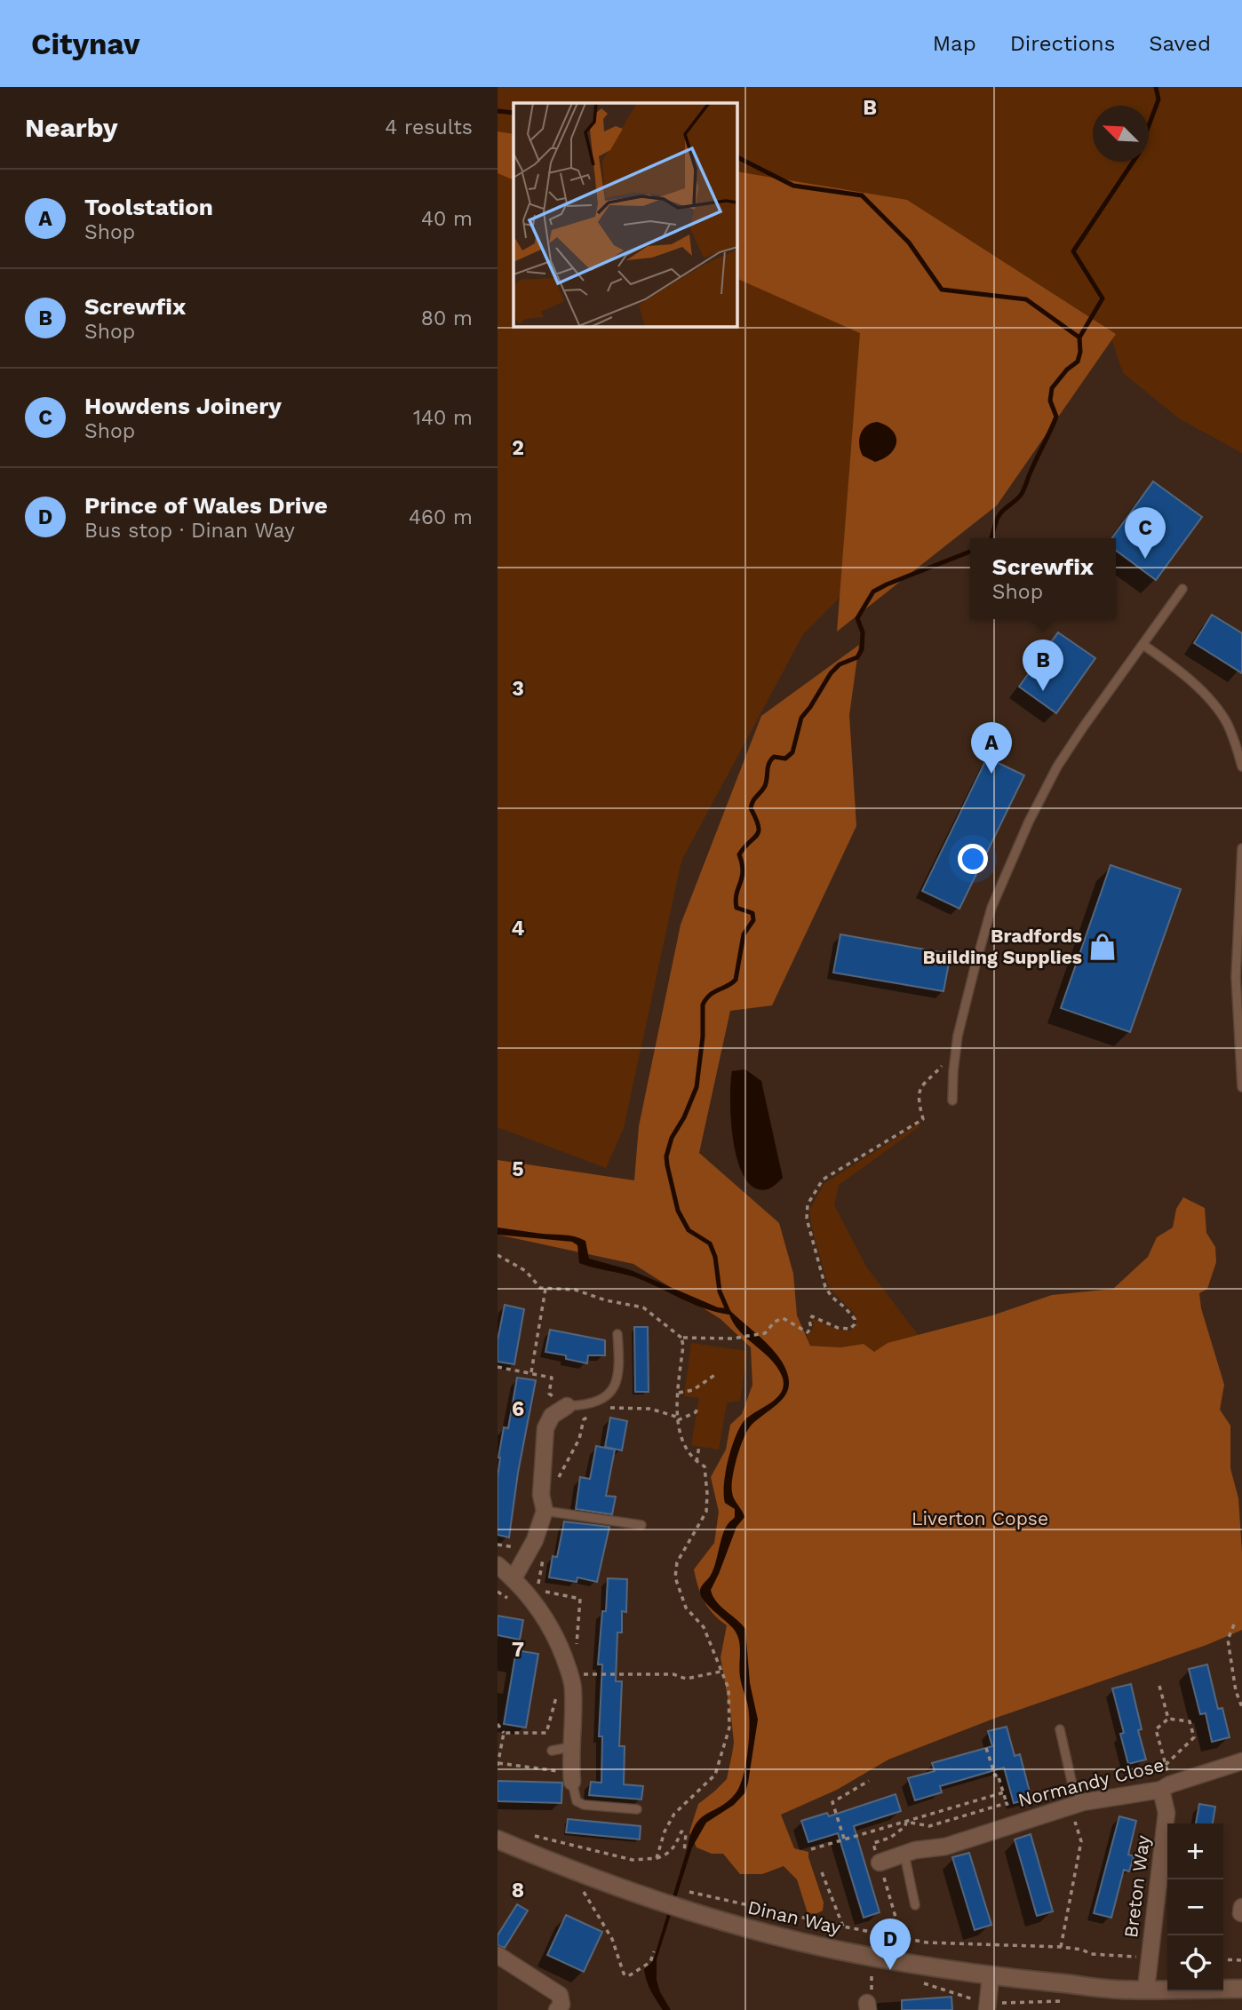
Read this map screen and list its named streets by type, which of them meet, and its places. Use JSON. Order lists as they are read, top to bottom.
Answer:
{
  "streets": {
    "street": ["Normandy Close", "Breton Way", "Dinan Way"]
  },
  "crossings": [
    ["Normandy Close", "Breton Way"],
    ["Breton Way", "Dinan Way"]
  ],
  "parks": ["Liverton Copse"],
  "places": {
    "shop": ["Bradfords Building Supplies"]
  },
  "north": "top left",
  "page": {
    "header": "Citynav",
    "nav": ["Map", "Directions", "Saved"],
    "heading": ["Nearby", "4 results"],
    "list": [
      {
        "mark": "A",
        "name": "Toolstation",
        "note": "Shop",
        "value": "40 m"
      },
      {
        "mark": "B",
        "name": "Screwfix",
        "note": "Shop",
        "value": "80 m"
      },
      {
        "mark": "C",
        "name": "Howdens Joinery",
        "note": "Shop",
        "value": "140 m"
      },
      {
        "mark": "D",
        "name": "Prince of Wales Drive",
        "note": "Bus stop · Dinan Way",
        "value": "460 m"
      }
    ],
    "pins": [
      "C",
      "B",
      "A",
      "D"
    ],
    "popup": ["Screwfix", "Shop"],
    "map_buttons": ["+", "−"]
  },
  "grid": {
    "columns": ["B"],
    "rows": [
      "2",
      "3",
      "4",
      "5",
      "6",
      "7",
      "8"
    ]
  }
}
